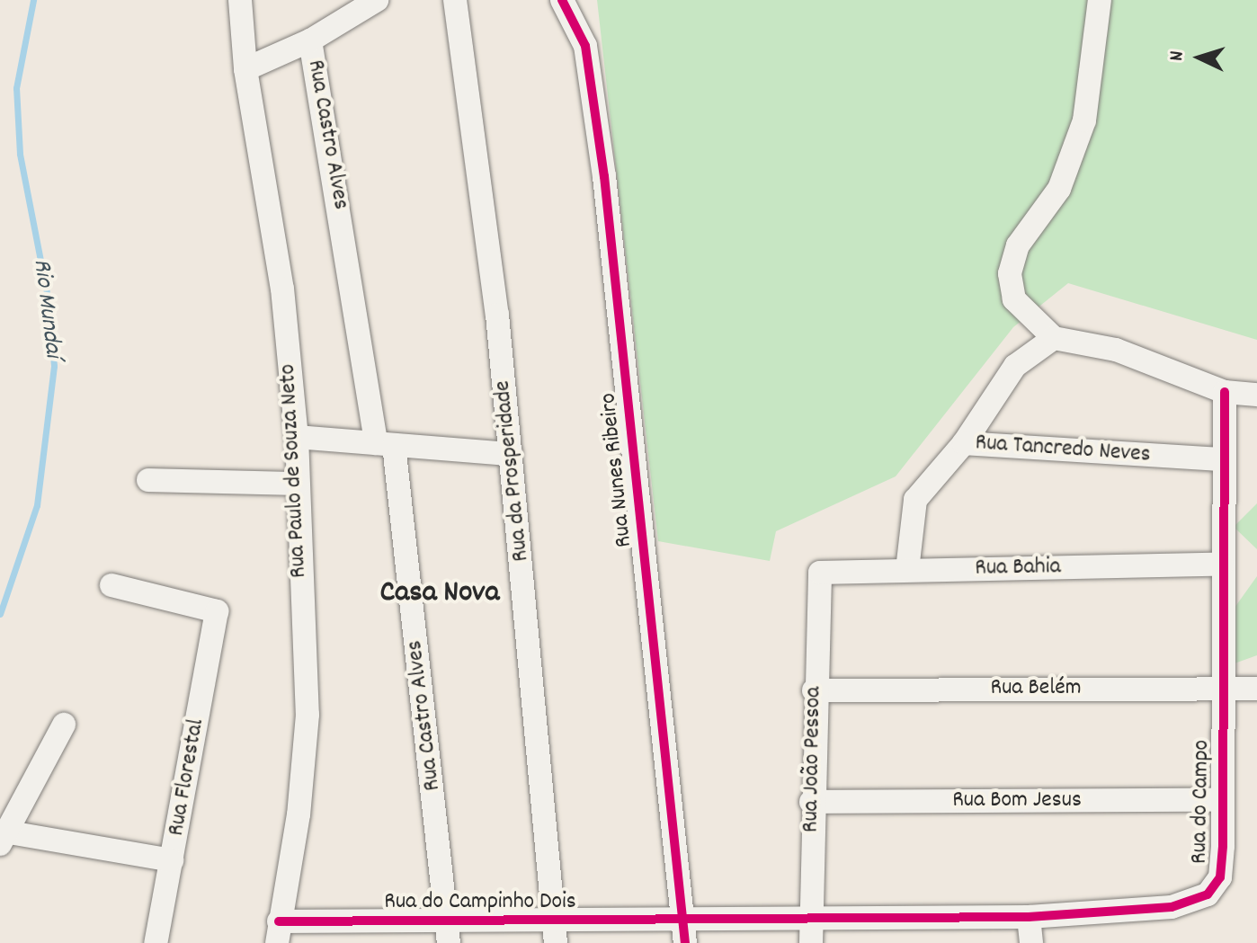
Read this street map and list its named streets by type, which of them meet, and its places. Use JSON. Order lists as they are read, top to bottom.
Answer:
{
  "streets": {
    "street": [
      "Rua Castro Alves",
      "Rua Tancredo Neves",
      "Rua Nunes Ribeiro",
      "Rua Paulo de Souza Neto",
      "Rua da Prosperidade",
      "Rua Bahia",
      "Rua Belém",
      "Rua João Pessoa",
      "Rua Florestal",
      "Rua Bom Jesus",
      "Rua do Campo",
      "Rua do Campinho Dois"
    ]
  },
  "crossings": [
    ["Rua Castro Alves", "Rua do Campinho Dois"],
    ["Rua Tancredo Neves", "Rua Bahia"],
    ["Rua Tancredo Neves", "Rua do Campo"],
    ["Rua Nunes Ribeiro", "Rua do Campinho Dois"],
    ["Rua Paulo de Souza Neto", "Rua do Campinho Dois"],
    ["Rua da Prosperidade", "Rua do Campinho Dois"],
    ["Rua Bahia", "Rua João Pessoa"],
    ["Rua Bahia", "Rua do Campo"],
    ["Rua Belém", "Rua João Pessoa"],
    ["Rua Belém", "Rua do Campo"],
    ["Rua João Pessoa", "Rua Bom Jesus"],
    ["Rua João Pessoa", "Rua do Campo"],
    ["Rua João Pessoa", "Rua do Campinho Dois"],
    ["Rua Bom Jesus", "Rua do Campo"],
    ["Rua do Campo", "Rua do Campinho Dois"]
  ],
  "districts": ["Casa Nova"],
  "water": ["Rio Mundaí"],
  "north": "left"
}
